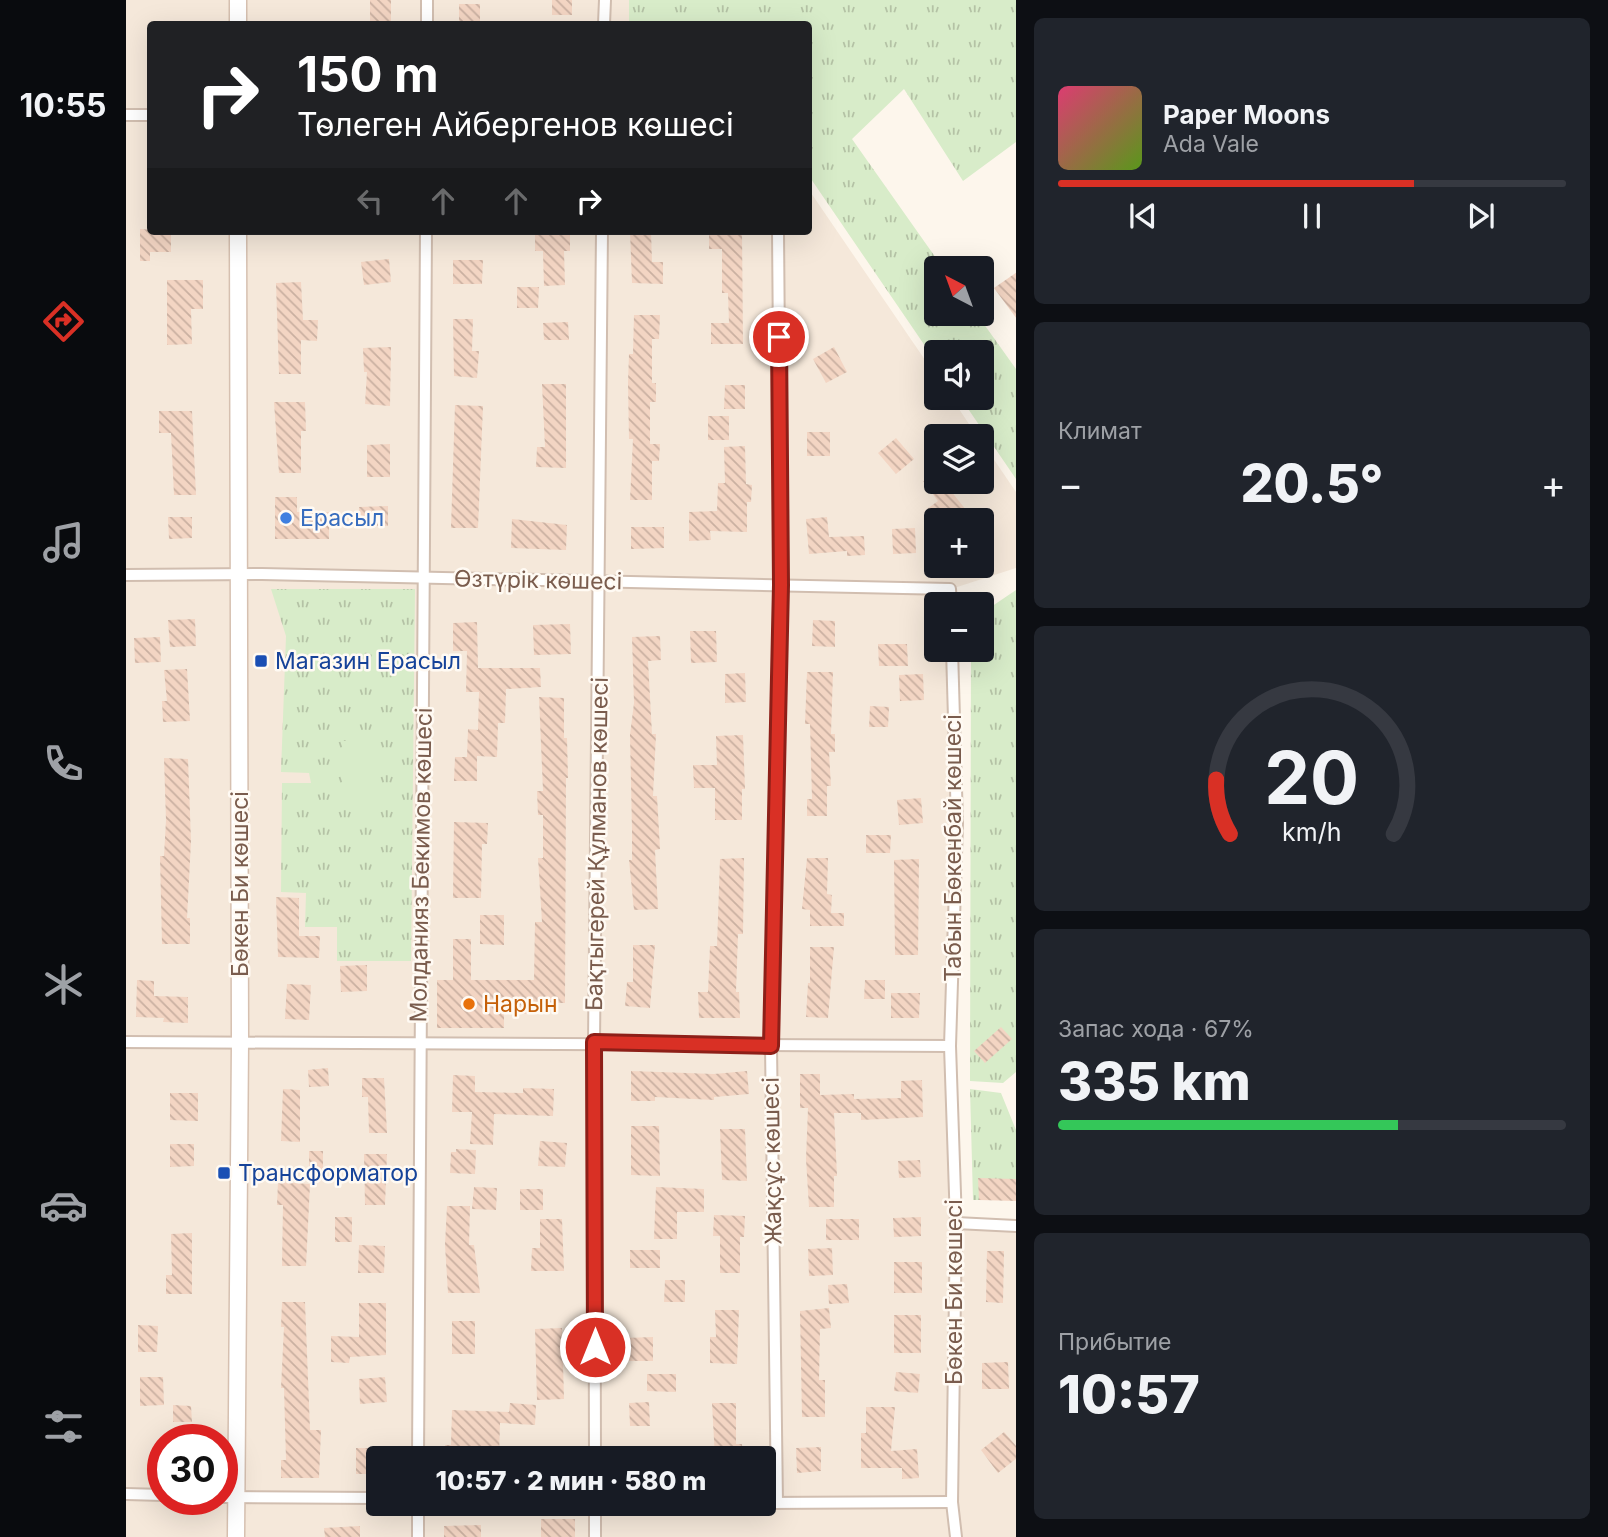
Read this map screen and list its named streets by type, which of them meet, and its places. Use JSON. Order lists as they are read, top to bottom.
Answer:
{
  "streets": {
    "street": [
      "Өзтүрік көшесі",
      "Бақтыгерей Құлманов көшесі",
      "Табын Бөкенбай көшесі",
      "Молданияз Бекимов көшесі",
      "Бөкен Би көшесі",
      "Жақсұс көшесі"
    ]
  },
  "crossings": [
    ["Өзтүрік көшесі", "Бақтыгерей Құлманов көшесі"],
    ["Өзтүрік көшесі", "Молданияз Бекимов көшесі"],
    ["Өзтүрік көшесі", "Бөкен Би көшесі"],
    ["Өзтүрік көшесі", "Жақсұс көшесі"],
    ["Табын Бөкенбай көшесі", "Бөкен Би көшесі"]
  ],
  "places": {
    "other": ["Ерасыл", "Нарын"],
    "transit": ["Магазин Ерасыл", "Трансформатор"]
  },
  "north": "top left",
  "page": {
    "tabs": "10:55",
    "turn": ["150 m", "Төлеген Айбергенов көшесі"],
    "song": ["Paper Moons", "Ada Vale"],
    "map_buttons": ["+", "−"],
    "tile": [
      "Климат",
      ["Запас хода · 67%", "335 km"],
      ["Прибытие", "10:57"]
    ],
    "heat": ["−", "20.5°", "+"],
    "limit": "30",
    "trip": "10:57 · 2 мин · 580 m",
    "gauge": ["20", "km/h"]
  }
}
